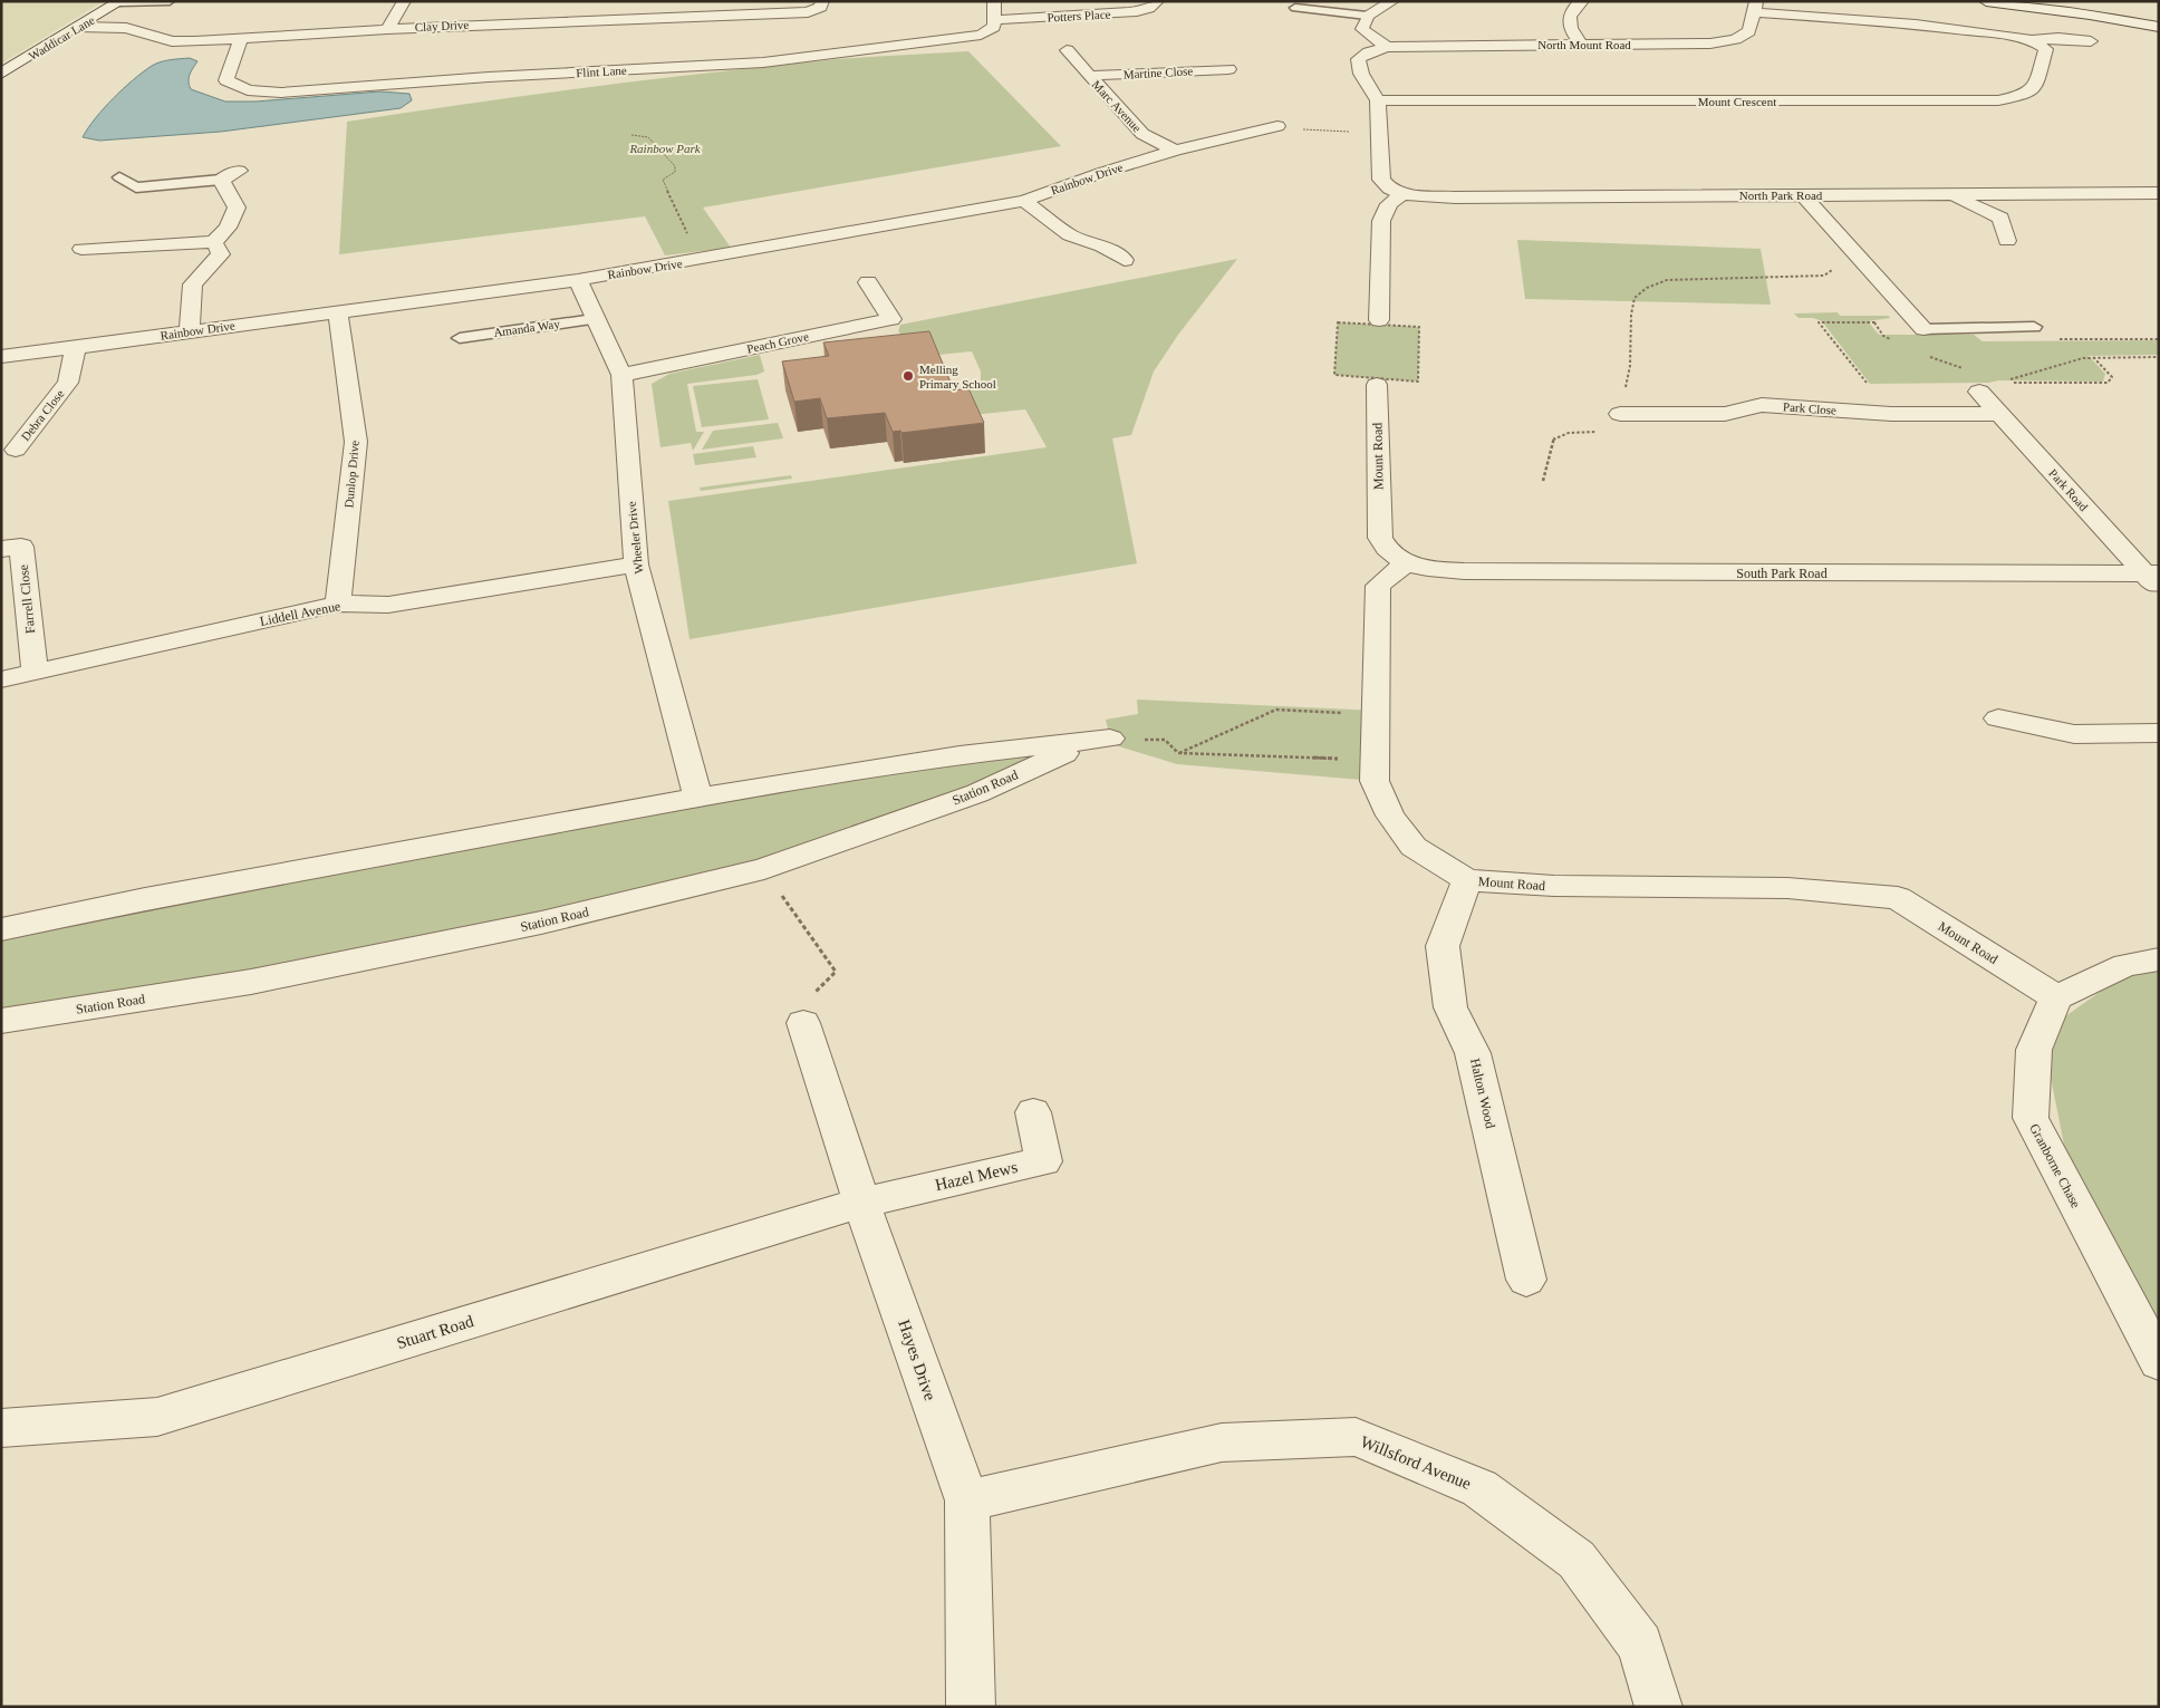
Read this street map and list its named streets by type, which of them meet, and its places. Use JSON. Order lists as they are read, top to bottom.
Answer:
{
  "streets": {
    "street": [
      "Potters Place",
      "Clay Drive",
      "Waddicar Lane",
      "North Mount Road",
      "Flint Lane",
      "Martine Close",
      "Mount Crescent",
      "Marc Avenue",
      "Rainbow Drive",
      "North Park Road",
      "Peach Grove",
      "Park Close",
      "Debra Close",
      "Mount Road",
      "Dunlop Drive",
      "Park Road",
      "Wheeler Drive",
      "South Park Road",
      "Farrell Close",
      "Liddell Avenue",
      "Station Road",
      "Halton Wood",
      "Granborne Chase",
      "Hazel Mews",
      "Stuart Road",
      "Hayes Drive",
      "Willsford Avenue"
    ],
    "lane": ["Amanda Way"]
  },
  "crossings": [
    ["Potters Place", "Flint Lane"],
    ["Clay Drive", "Waddicar Lane"],
    ["Clay Drive", "Flint Lane"],
    ["Martine Close", "Marc Avenue"],
    ["Marc Avenue", "Rainbow Drive"],
    ["Rainbow Drive", "Debra Close"],
    ["Rainbow Drive", "Dunlop Drive"],
    ["Rainbow Drive", "Wheeler Drive"],
    ["Amanda Way", "Wheeler Drive"],
    ["Peach Grove", "Wheeler Drive"],
    ["Park Close", "Park Road"],
    ["Mount Road", "South Park Road"],
    ["Mount Road", "Halton Wood"],
    ["Mount Road", "Granborne Chase"],
    ["Dunlop Drive", "Liddell Avenue"],
    ["Park Road", "South Park Road"],
    ["Wheeler Drive", "Liddell Avenue"],
    ["Wheeler Drive", "Station Road"],
    ["Farrell Close", "Liddell Avenue"],
    ["Hazel Mews", "Stuart Road"],
    ["Hazel Mews", "Hayes Drive"],
    ["Stuart Road", "Hayes Drive"],
    ["Hayes Drive", "Willsford Avenue"]
  ],
  "parks": ["Rainbow Park"],
  "places": ["Melling Primary School"]
}
